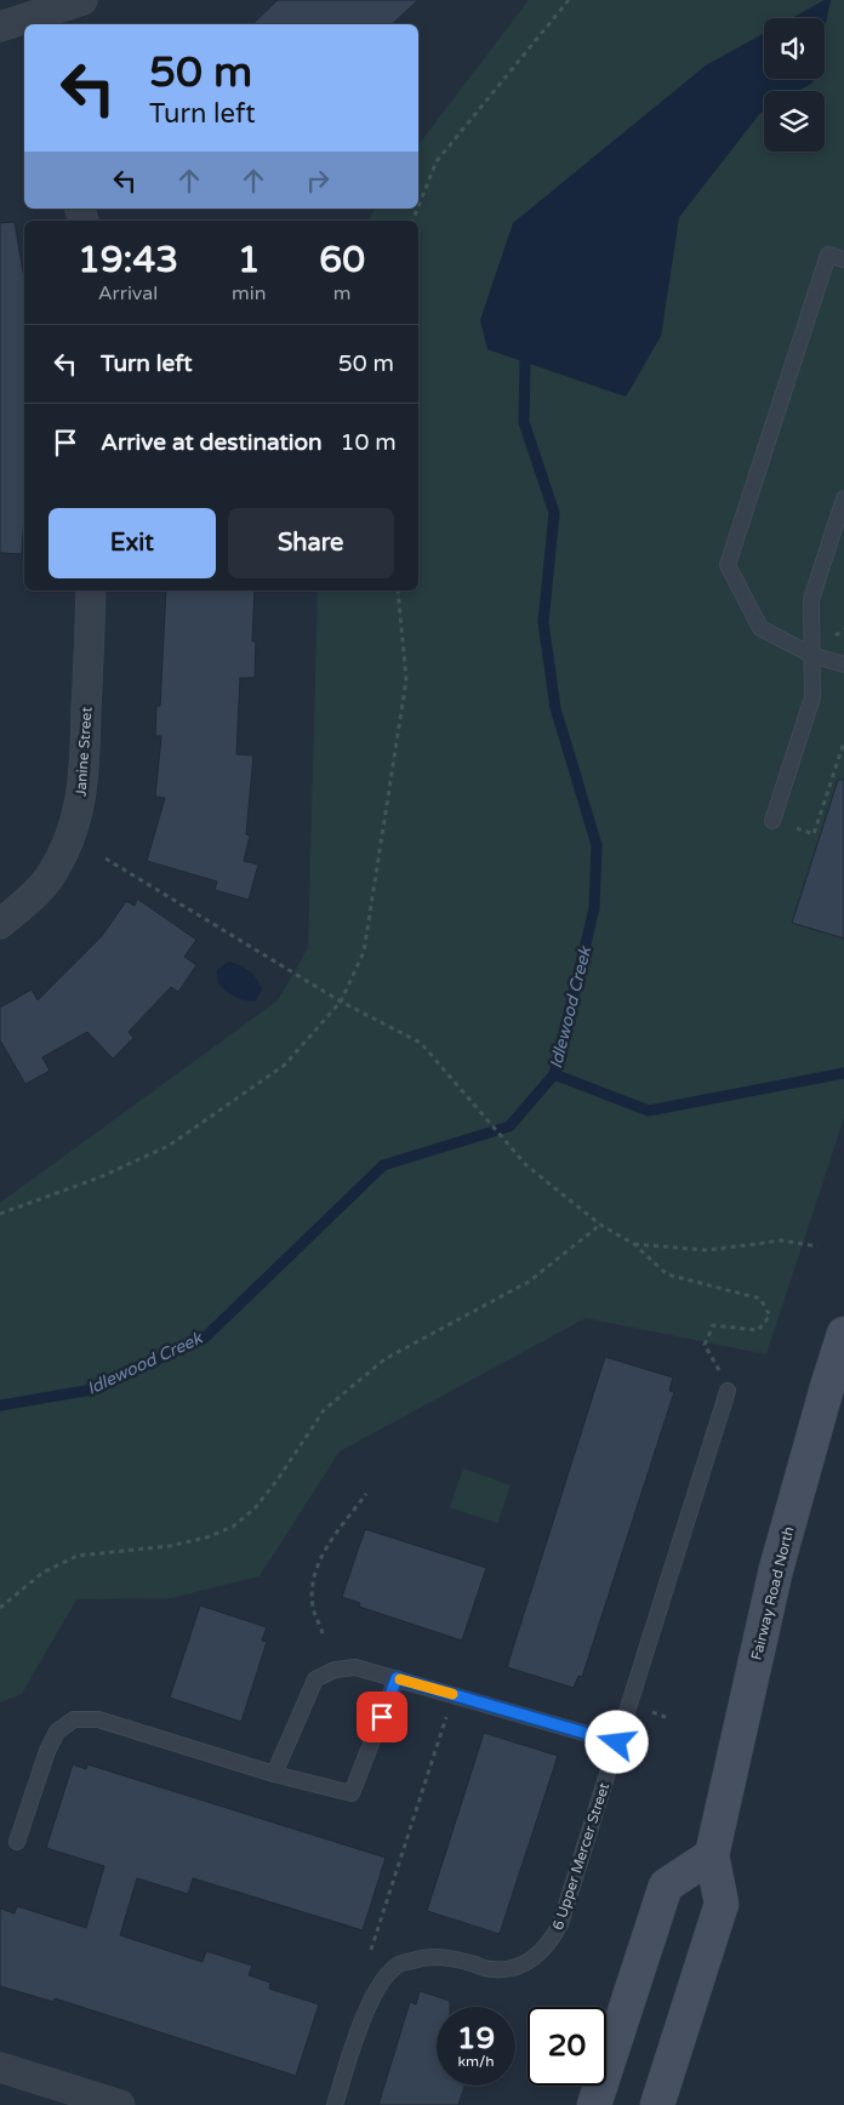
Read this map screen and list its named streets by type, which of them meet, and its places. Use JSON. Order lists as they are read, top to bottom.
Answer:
{
  "streets": {
    "main road": ["Fairway Road North"],
    "street": ["Janine Street"],
    "lane": ["6 Upper Mercer Street"]
  },
  "water": ["Idlewood Creek"],
  "page": {
    "turn": ["50 m", "Turn left"],
    "eta": [
      "19:43",
      "Arrival",
      "1",
      "min",
      "60",
      "m"
    ],
    "list": [
      {
        "name": "Turn left",
        "value": "50 m"
      },
      {
        "name": "Arrive at destination",
        "value": "10 m"
      }
    ],
    "buttons": ["Exit", "Share"],
    "speed": "19 km/h",
    "limit": "20"
  }
}
